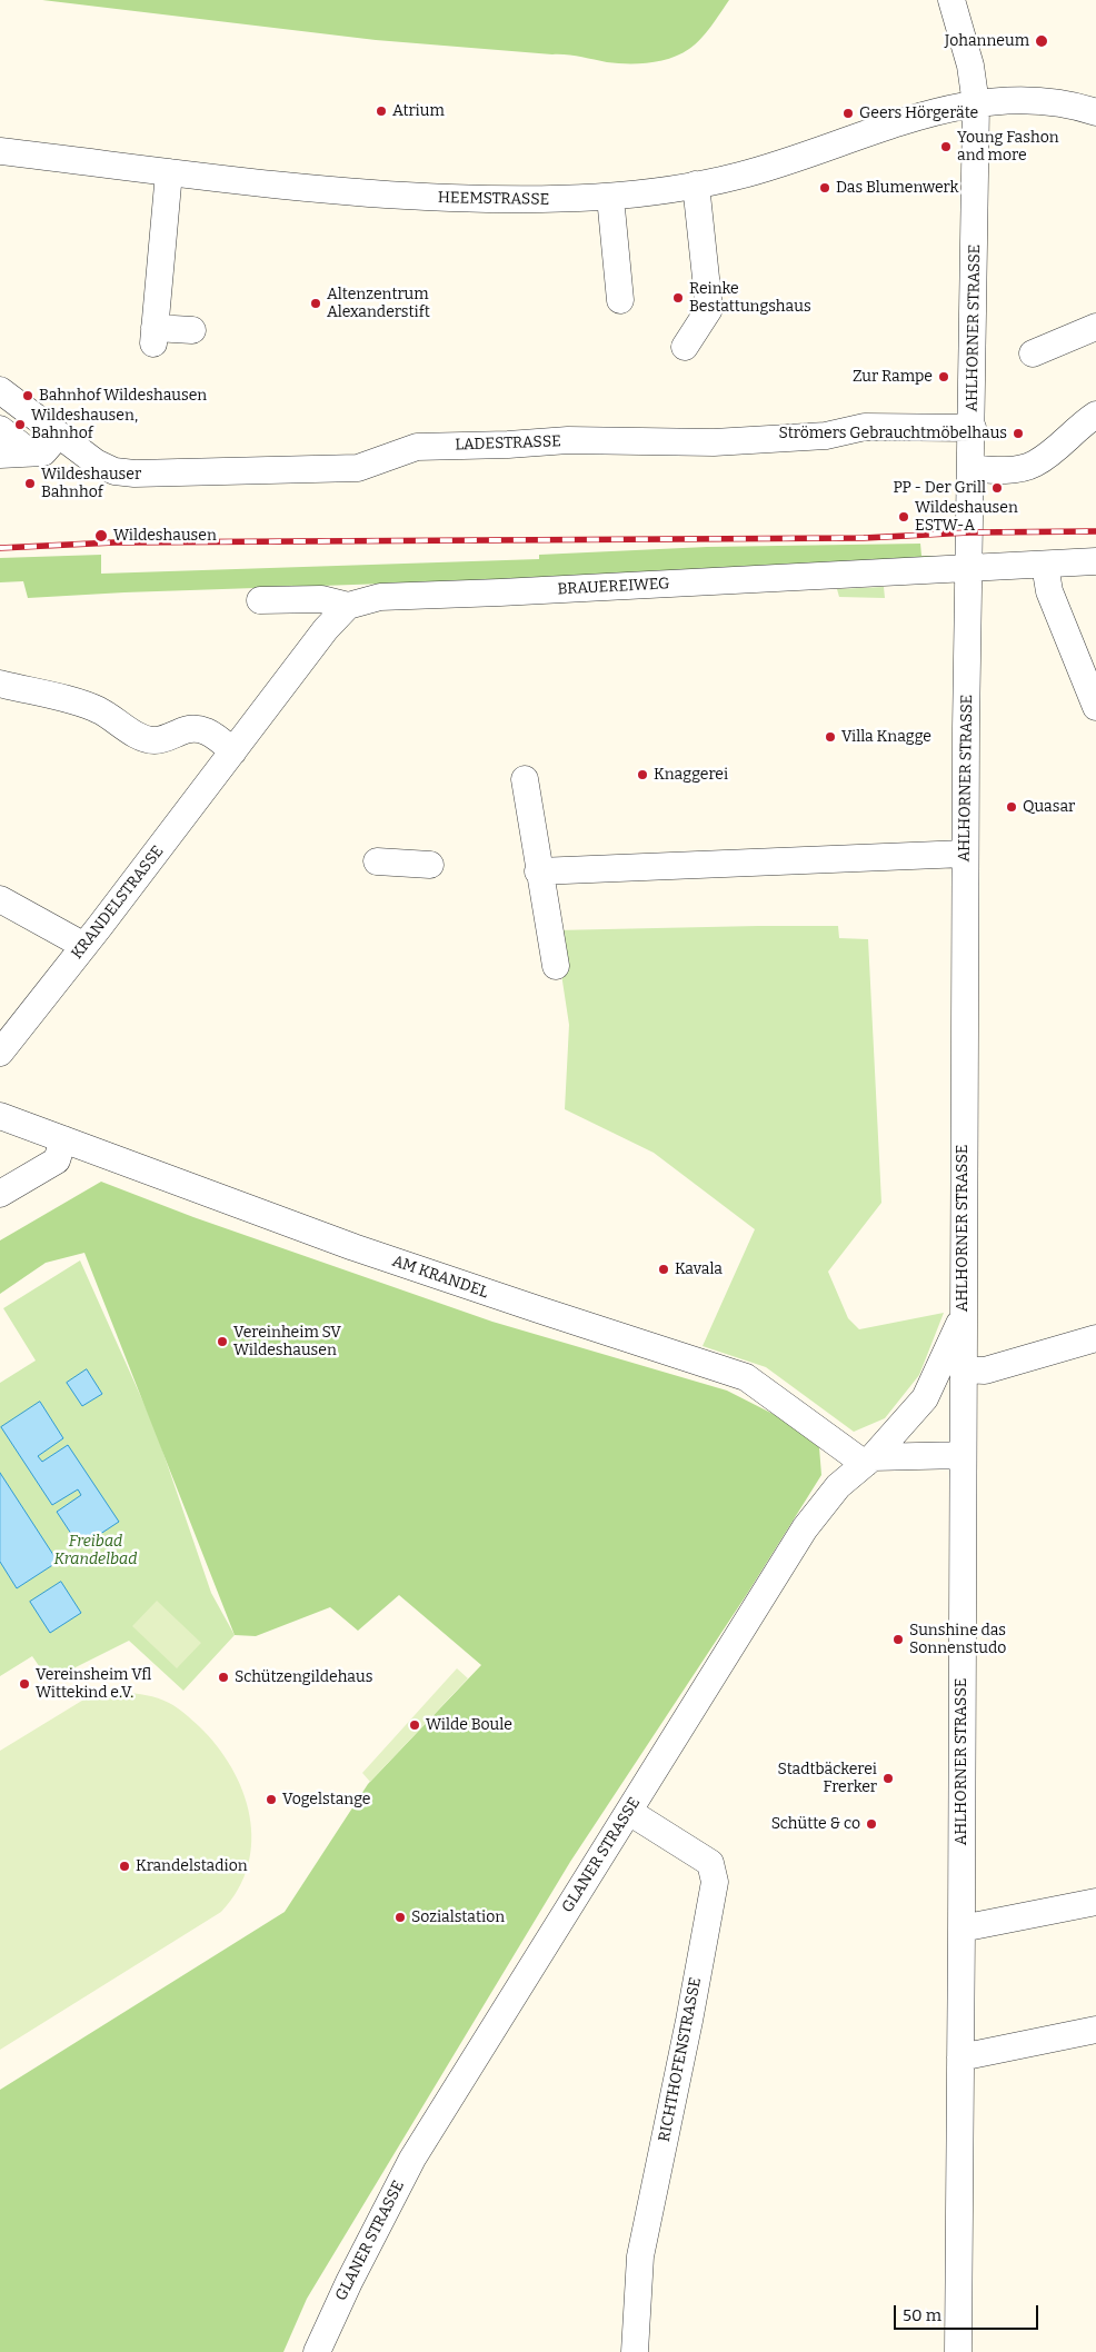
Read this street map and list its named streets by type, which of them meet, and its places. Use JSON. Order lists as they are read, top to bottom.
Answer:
{
  "streets": {
    "street": [
      "HEEMSTRASSE",
      "AHLHORNER STRASSE",
      "LADESTRASSE",
      "BRAUEREIWEG",
      "KRANDELSTRASSE",
      "AM KRANDEL",
      "GLANER STRASSE",
      "RICHTHOFENSTRASSE"
    ]
  },
  "crossings": [
    ["HEEMSTRASSE", "AHLHORNER STRASSE"],
    ["AHLHORNER STRASSE", "LADESTRASSE"],
    ["AHLHORNER STRASSE", "BRAUEREIWEG"],
    ["AHLHORNER STRASSE", "GLANER STRASSE"],
    ["BRAUEREIWEG", "KRANDELSTRASSE"],
    ["AM KRANDEL", "GLANER STRASSE"],
    ["GLANER STRASSE", "RICHTHOFENSTRASSE"]
  ],
  "parks": ["Freibad Krandelbad"],
  "places": [
    "Johanneum",
    "Atrium",
    "Geers Hörgeräte",
    "Young Fashon and more",
    "Das Blumenwerk",
    "Reinke Bestattungshaus",
    "Altenzentrum Alexanderstift",
    "Zur Rampe",
    "Bahnhof Wildeshausen",
    "Wildeshausen, Bahnhof",
    "Strömers Gebrauchtmöbelhaus",
    "Wildeshauser Bahnhof",
    "PP - Der Grill",
    "Wildeshausen ESTW-A",
    "Wildeshausen",
    "Villa Knagge",
    "Knaggerei",
    "Quasar",
    "Kavala",
    "Vereinheim SV Wildeshausen",
    "Sunshine das Sonnenstudo",
    "Schützengildehaus",
    "Vereinsheim Vfl Wittekind e.V.",
    "Wilde Boule",
    "Stadtbäckerei Frerker",
    "Vogelstange",
    "Schütte & co",
    "Krandelstadion",
    "Sozialstation"
  ],
  "scale_bar": "50 m"
}
